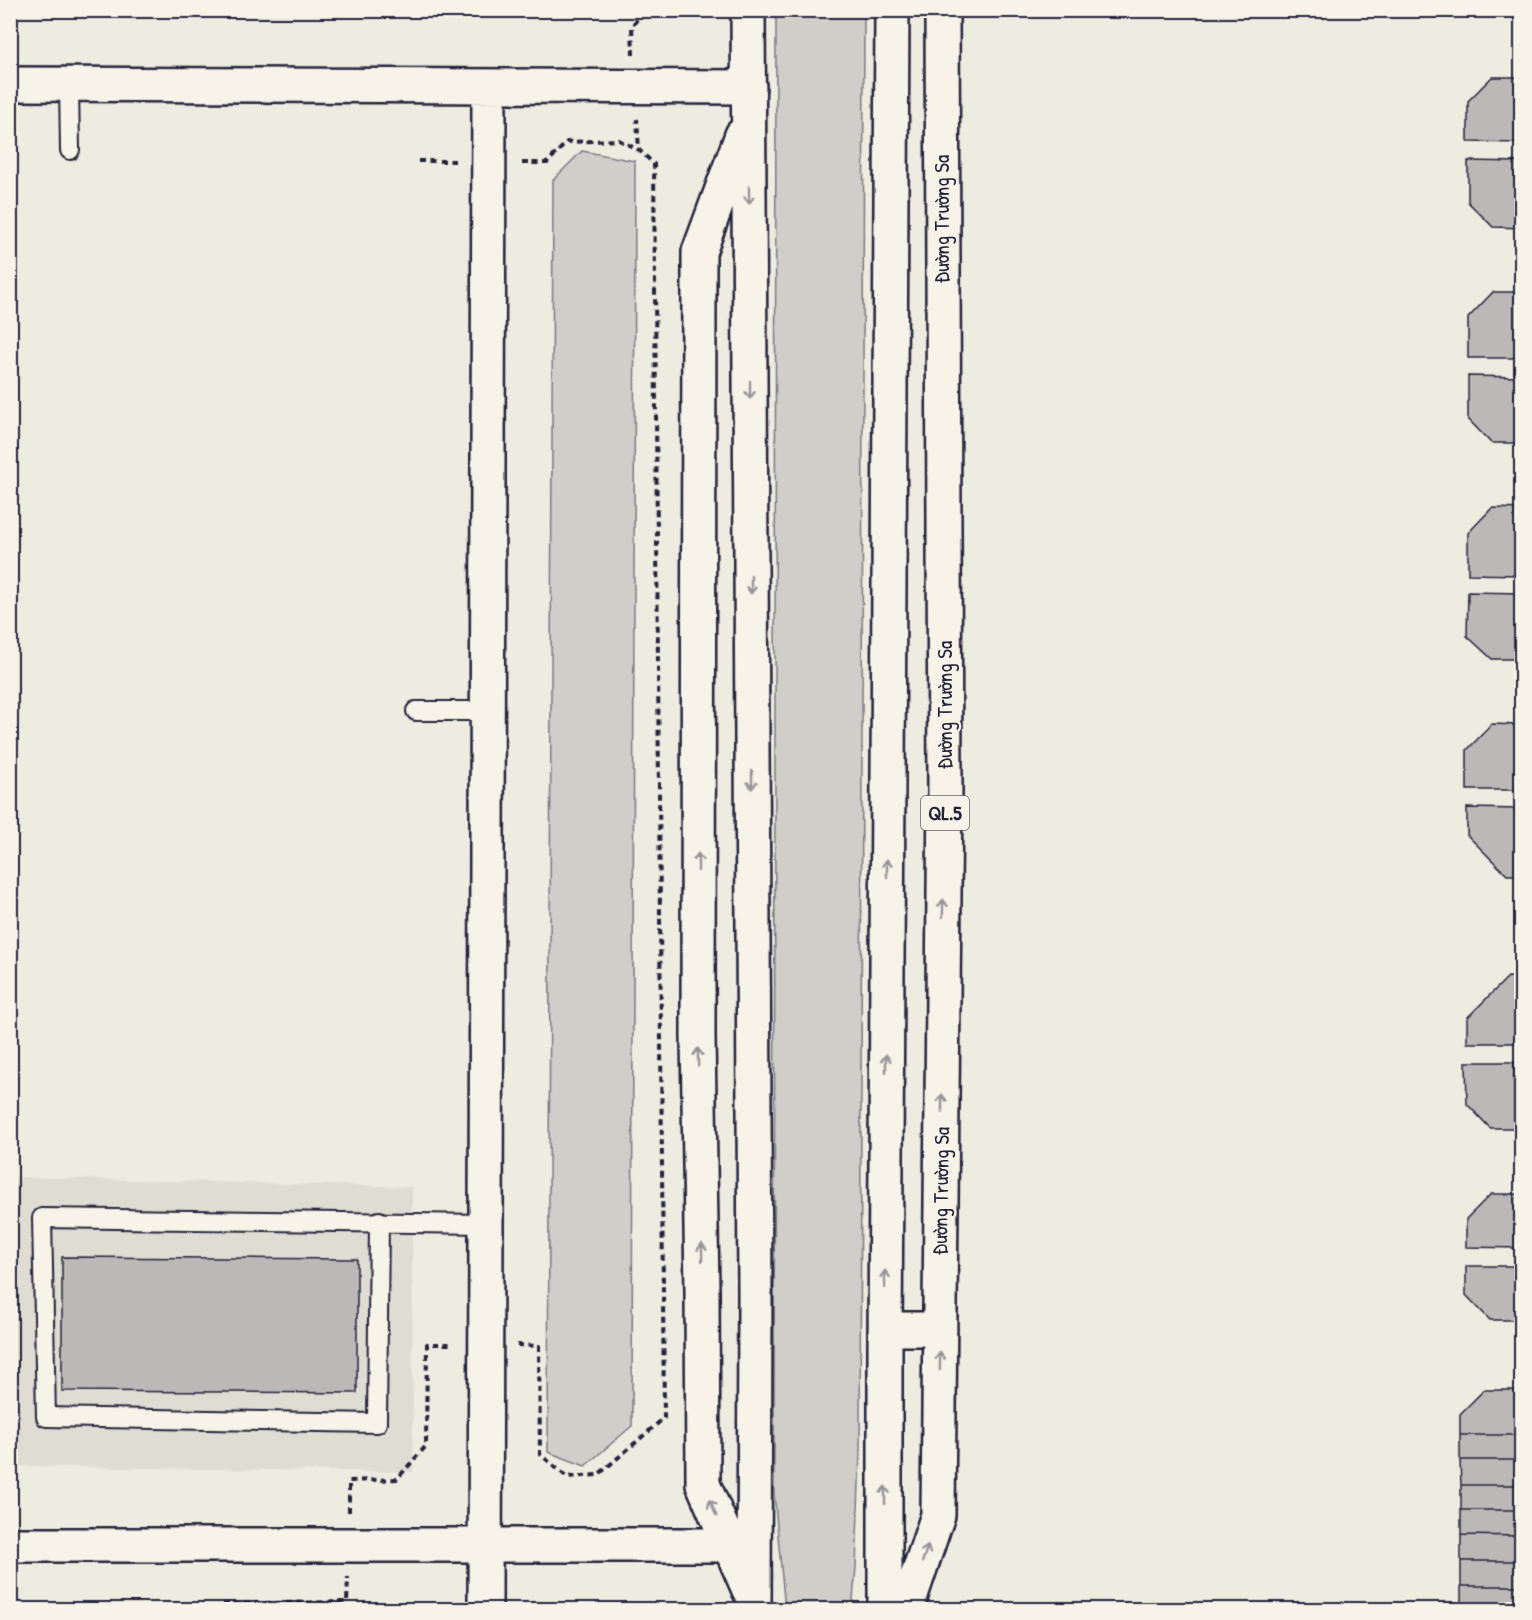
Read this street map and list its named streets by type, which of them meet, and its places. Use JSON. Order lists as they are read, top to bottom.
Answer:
{
  "streets": {
    "main road": ["Đường Trường Sa", "QL.5"]
  }
}
